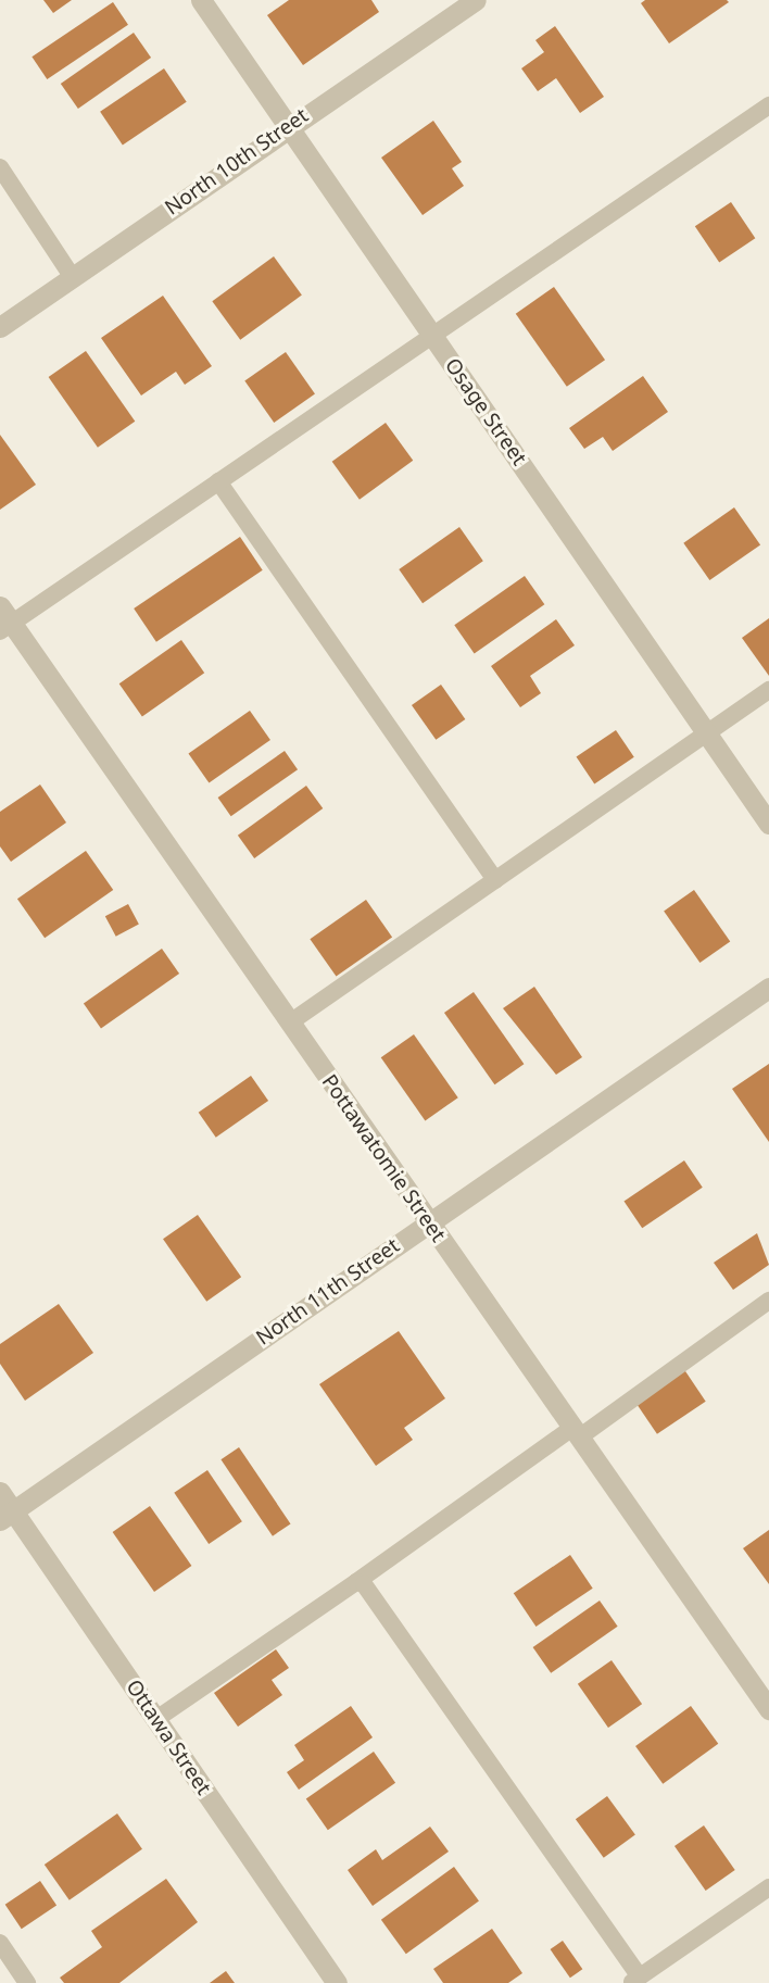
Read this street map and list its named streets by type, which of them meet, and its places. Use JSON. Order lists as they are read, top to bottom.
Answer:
{
  "streets": {
    "street": [
      "North 10th Street",
      "Osage Street",
      "Pottawatomie Street",
      "North 11th Street",
      "Ottawa Street"
    ]
  },
  "crossings": [
    ["North 10th Street", "Osage Street"],
    ["Pottawatomie Street", "North 11th Street"],
    ["North 11th Street", "Ottawa Street"]
  ]
}
